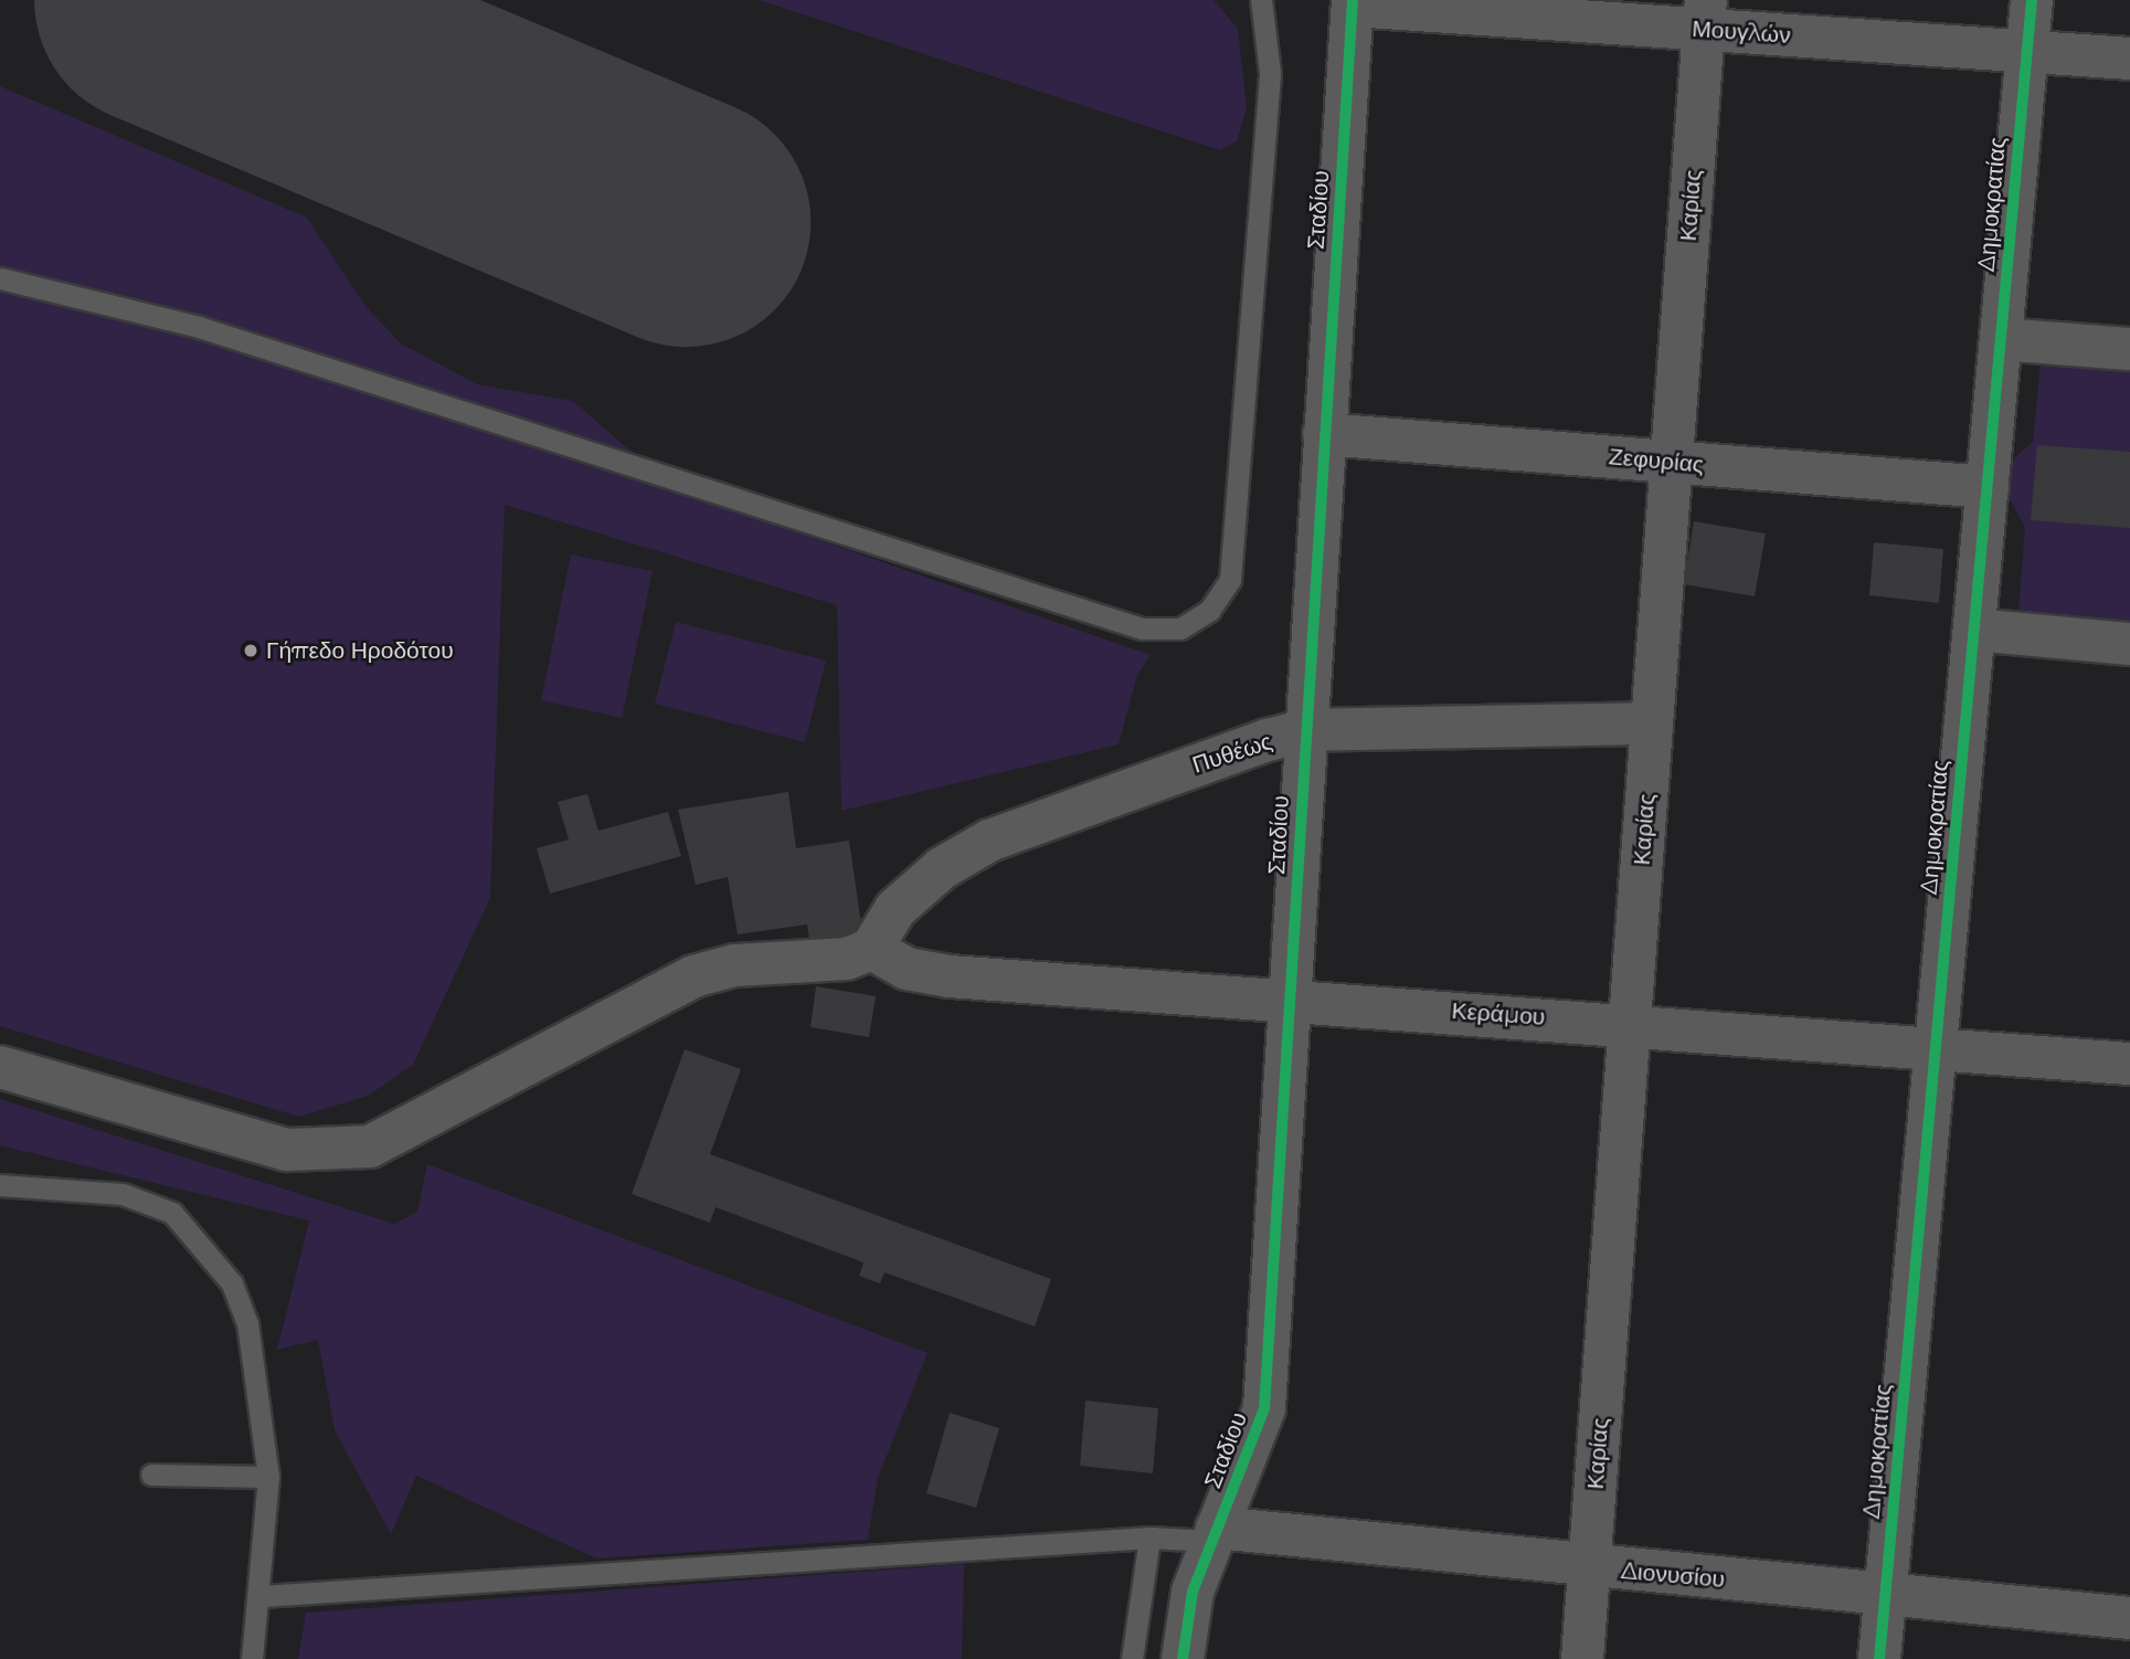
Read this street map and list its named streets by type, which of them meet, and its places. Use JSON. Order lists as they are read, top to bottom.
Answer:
{
  "streets": {
    "street": [
      "Μουγλών",
      "Δημοκρατίας",
      "Καρίας",
      "Σταδίου",
      "Ζεφυρίας",
      "Πυθέως",
      "Κεράμου",
      "Διονυσίου"
    ]
  },
  "crossings": [
    ["Μουγλών", "Δημοκρατίας"],
    ["Μουγλών", "Καρίας"],
    ["Μουγλών", "Σταδίου"],
    ["Δημοκρατίας", "Ζεφυρίας"],
    ["Δημοκρατίας", "Κεράμου"],
    ["Δημοκρατίας", "Διονυσίου"],
    ["Καρίας", "Ζεφυρίας"],
    ["Καρίας", "Πυθέως"],
    ["Καρίας", "Κεράμου"],
    ["Καρίας", "Διονυσίου"],
    ["Σταδίου", "Ζεφυρίας"],
    ["Σταδίου", "Πυθέως"],
    ["Σταδίου", "Κεράμου"],
    ["Σταδίου", "Διονυσίου"],
    ["Πυθέως", "Κεράμου"]
  ],
  "places": ["Γήπεδο Ηροδότου"]
}
